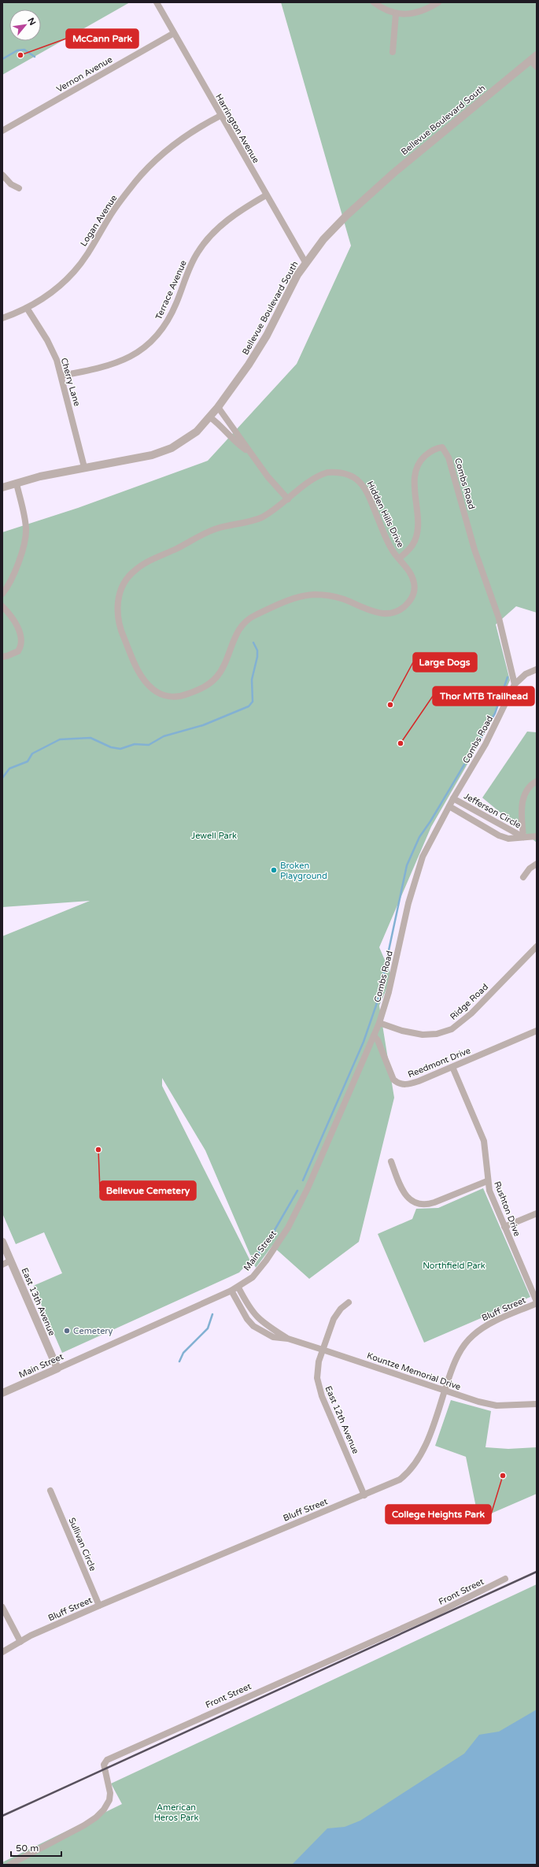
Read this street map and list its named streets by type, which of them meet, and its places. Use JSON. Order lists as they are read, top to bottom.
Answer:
{
  "streets": {
    "street": [
      "Vernon Avenue",
      "Bellevue Boulevard South",
      "Harrington Avenue",
      "Logan Avenue",
      "Terrace Avenue",
      "Cherry Lane",
      "Combs Road",
      "Hidden Hills Drive",
      "Jefferson Circle",
      "Ridge Road",
      "Reedmont Drive",
      "Rushton Drive",
      "Main Street",
      "East 13th Avenue",
      "Bluff Street",
      "Kountze Memorial Drive",
      "East 12th Avenue",
      "Sullivan Circle",
      "Front Street"
    ]
  },
  "crossings": [
    ["Vernon Avenue", "Harrington Avenue"],
    ["Bellevue Boulevard South", "Harrington Avenue"],
    ["Bellevue Boulevard South", "Cherry Lane"],
    ["Harrington Avenue", "Logan Avenue"],
    ["Harrington Avenue", "Terrace Avenue"],
    ["Logan Avenue", "Cherry Lane"],
    ["Terrace Avenue", "Cherry Lane"],
    ["Combs Road", "Hidden Hills Drive"],
    ["Combs Road", "Jefferson Circle"],
    ["Combs Road", "Ridge Road"],
    ["Combs Road", "Reedmont Drive"],
    ["Combs Road", "Main Street"],
    ["Reedmont Drive", "Rushton Drive"],
    ["Reedmont Drive", "Main Street"],
    ["Rushton Drive", "Bluff Street"],
    ["Main Street", "East 13th Avenue"],
    ["Bluff Street", "Kountze Memorial Drive"],
    ["Bluff Street", "East 12th Avenue"],
    ["Bluff Street", "Sullivan Circle"],
    ["Kountze Memorial Drive", "East 12th Avenue"]
  ],
  "parks": ["Jewell Park", "Northfield Park", "American Heros Park"],
  "places": [
    "McCann Park",
    "Large Dogs",
    "Thor MTB Trailhead",
    "Broken Playground",
    "Bellevue Cemetery",
    "Cemetery",
    "College Heights Park"
  ],
  "scale_bar": "50 m",
  "north": "top right"
}
